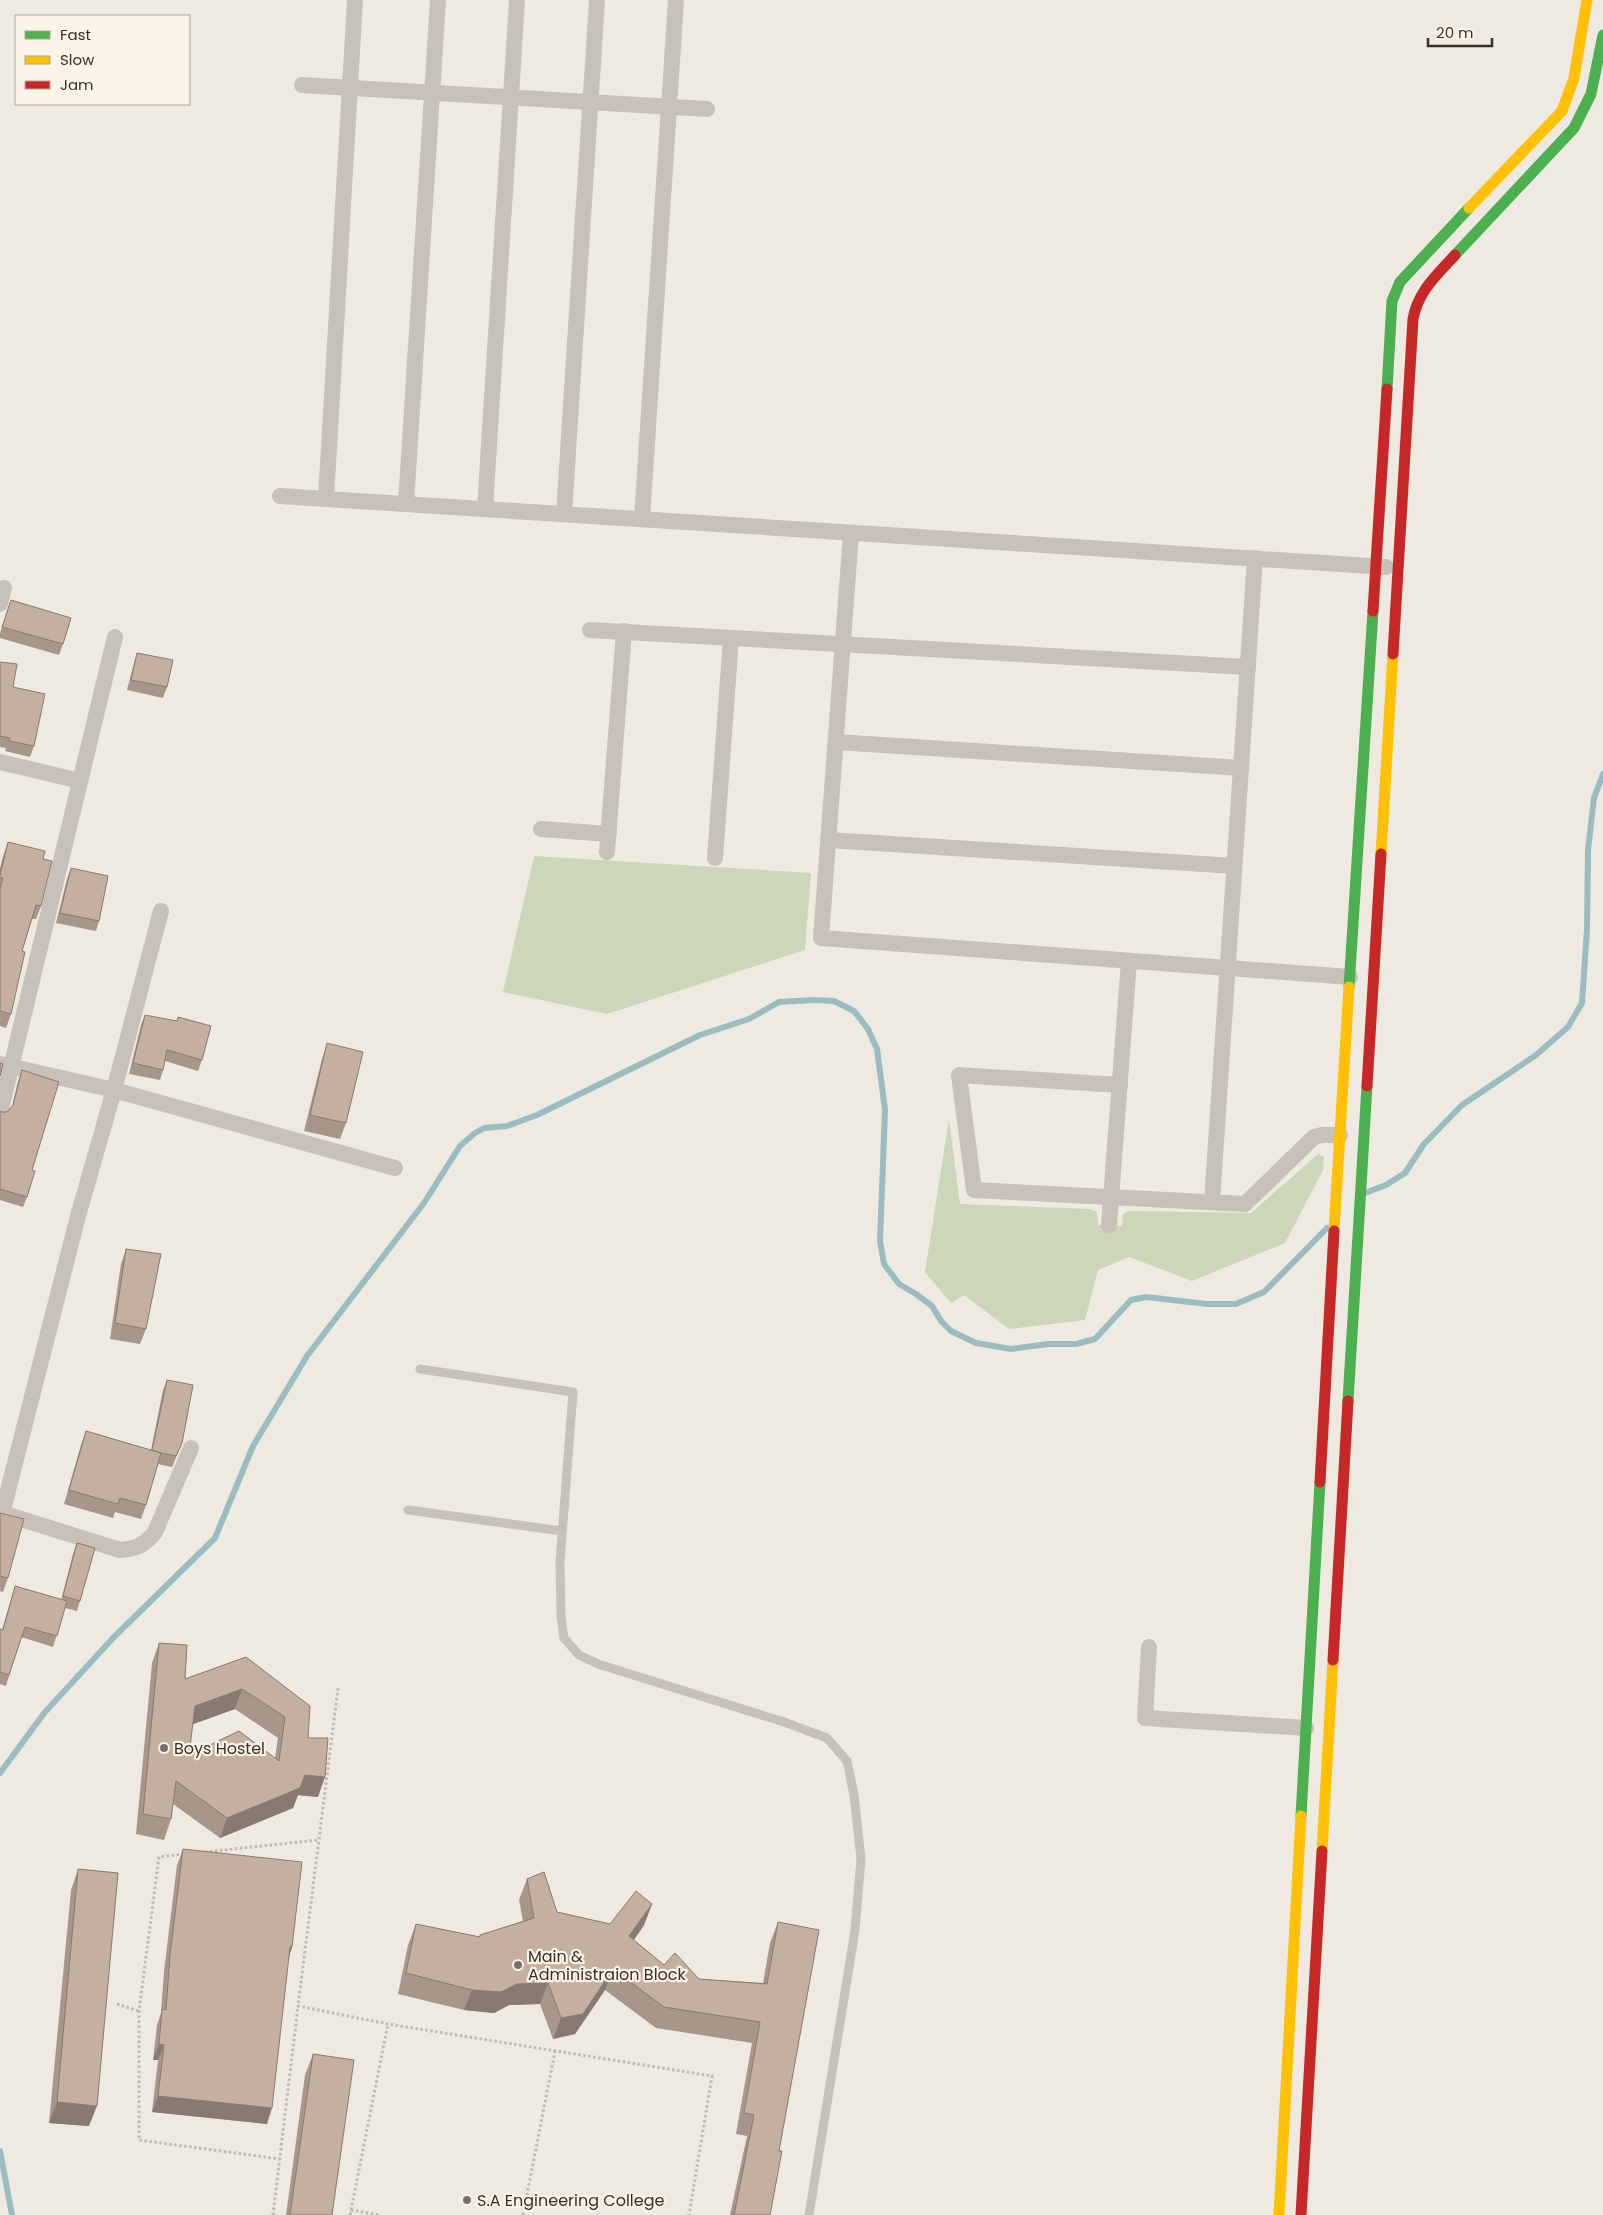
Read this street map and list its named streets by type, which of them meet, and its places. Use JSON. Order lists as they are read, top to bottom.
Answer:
{
  "places": ["Boys Hostel", "Main & Administraion Block", "S.A Engineering College"],
  "legend": ["Fast", "Slow", "Jam"],
  "scale_bar": "20 m"
}
